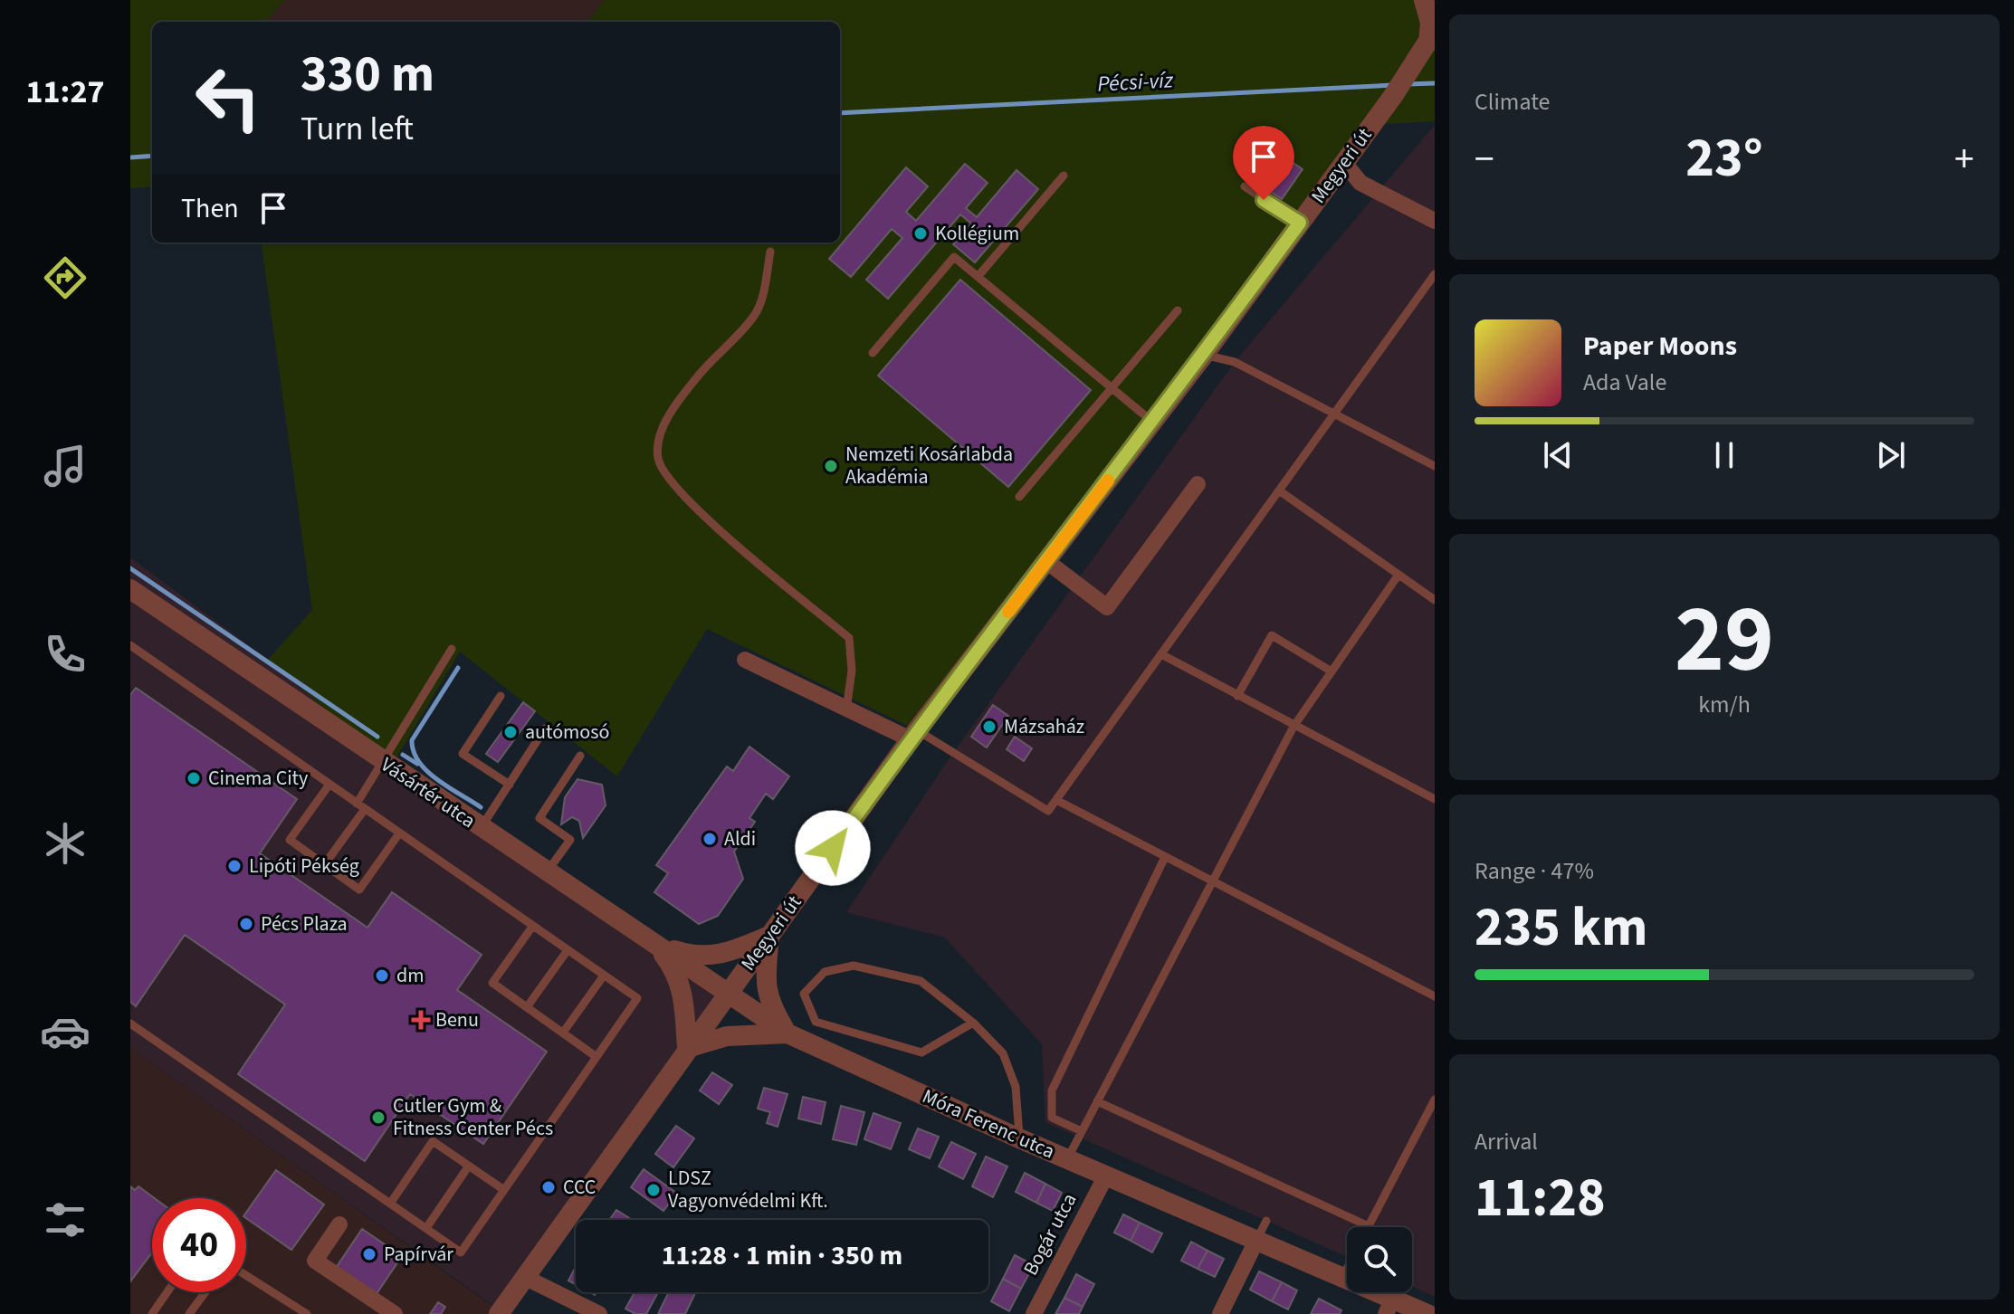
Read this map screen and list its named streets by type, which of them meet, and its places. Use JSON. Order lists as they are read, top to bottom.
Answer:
{
  "streets": {
    "street": [
      "Megyeri út",
      "Vásártér utca",
      "Móra Ferenc utca",
      "Bogár utca"
    ]
  },
  "crossings": [
    ["Megyeri út", "Vásártér utca"],
    ["Megyeri út", "Móra Ferenc utca"],
    ["Vásártér utca", "Móra Ferenc utca"],
    ["Móra Ferenc utca", "Bogár utca"]
  ],
  "water": ["Pécsi-víz"],
  "places": {
    "other": [
      "Kollégium",
      "Nemzeti Kosárlabda Akadémia",
      "Mázsaház",
      "autómosó",
      "Cinema City",
      "Aldi",
      "Lipóti Pékség",
      "Pécs Plaza",
      "dm",
      "Cutler Gym & Fitness Center Pécs",
      "CCC",
      "LDSZ Vagyonvédelmi Kft.",
      "Papírvár"
    ],
    "health": ["Benu"]
  },
  "page": {
    "tabs": "11:27",
    "tile": [
      "Climate",
      ["29", "km/h"],
      ["Range · 47%", "235 km"],
      ["Arrival", "11:28"]
    ],
    "turn": ["330 m", "Turn left"],
    "heat": ["−", "23°", "+"],
    "then": "Then",
    "song": ["Paper Moons", "Ada Vale"],
    "limit": "40",
    "trip": "11:28 · 1 min · 350 m"
  }
}
